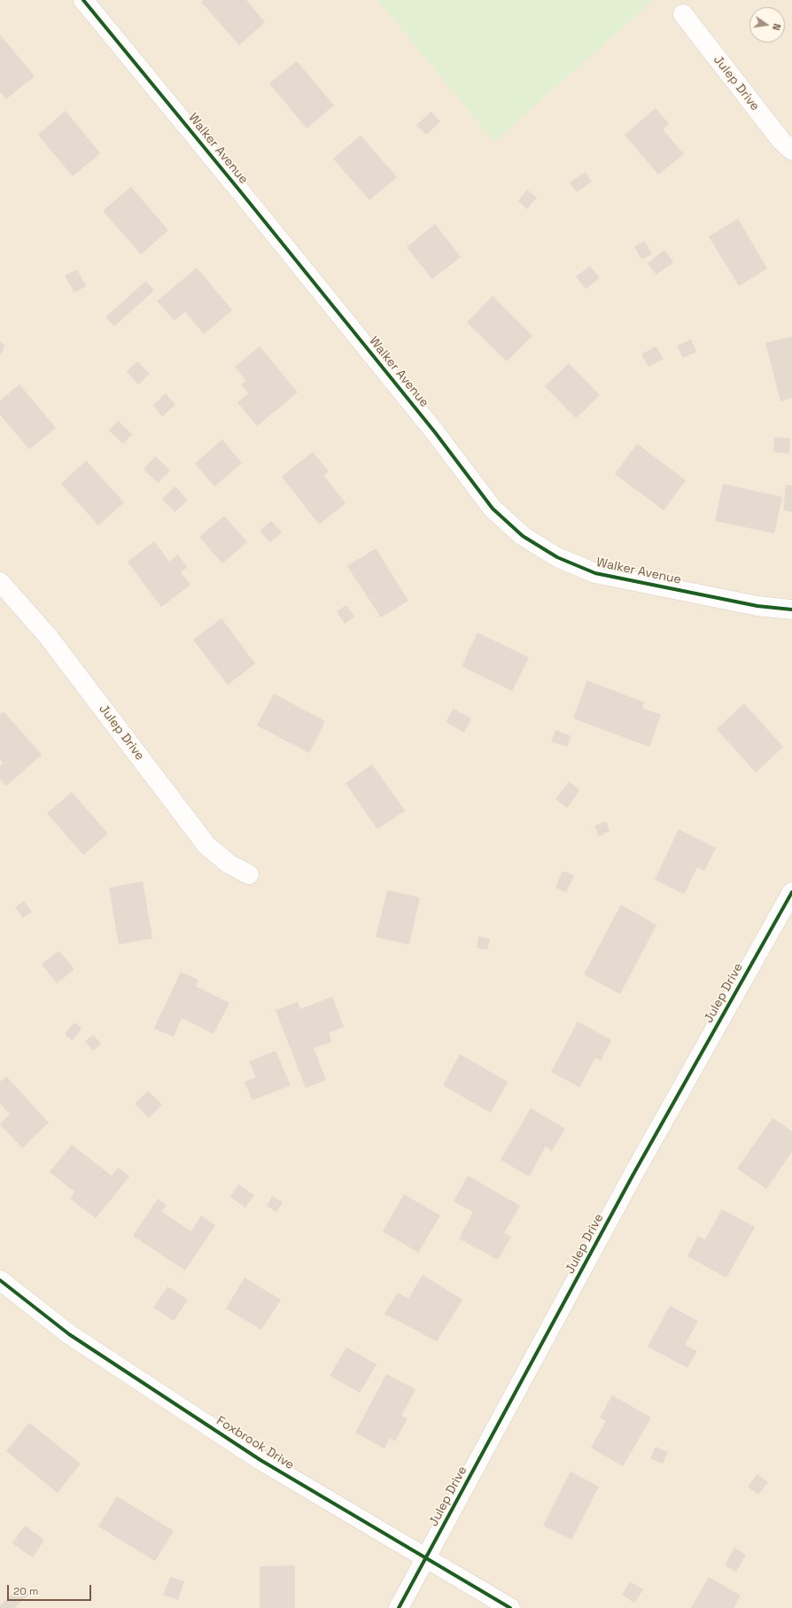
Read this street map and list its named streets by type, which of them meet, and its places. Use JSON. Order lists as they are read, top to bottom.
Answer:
{
  "streets": {
    "street": ["Julep Drive", "Walker Avenue", "Foxbrook Drive"]
  },
  "crossings": [
    ["Julep Drive", "Foxbrook Drive"]
  ],
  "scale_bar": "20 m",
  "north": "right"
}
